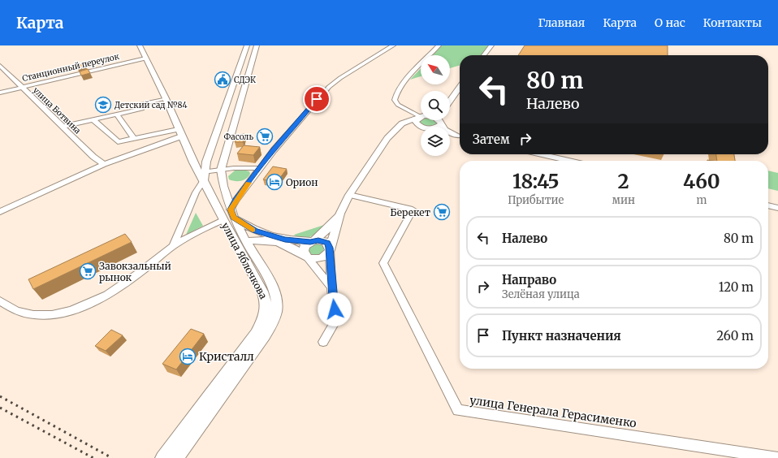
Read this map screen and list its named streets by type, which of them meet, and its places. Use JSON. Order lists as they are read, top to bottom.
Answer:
{
  "streets": {
    "main road": ["улица Яблочкова"],
    "street": ["Станционный переулок", "улица Ботвина", "улица Генерала Герасименко"]
  },
  "crossings": [
    ["Станционный переулок", "улица Ботвина"],
    ["Станционный переулок", "улица Яблочкова"]
  ],
  "places": {
    "public building": ["СДЭК"],
    "school or university": ["Детский сад №84"],
    "supermarket": ["Фасоль", "Берекет", "Завокзальный рынок"],
    "hotel": ["Орион", "Кристалл"]
  },
  "north": "top left",
  "page": {
    "header": "Карта",
    "nav": [
      "Главная",
      "Карта",
      "О нас",
      "Контакты"
    ],
    "turn": ["80 m", "Налево"],
    "then": "Затем",
    "eta": [
      "18:45",
      "Прибытие",
      "2",
      "мин",
      "460",
      "m"
    ],
    "list": [
      {
        "name": "Налево",
        "value": "80 m"
      },
      {
        "name": "Направо",
        "note": "Зелёная улица",
        "value": "120 m"
      },
      {
        "name": "Пункт назначения",
        "value": "260 m"
      }
    ]
  }
}
